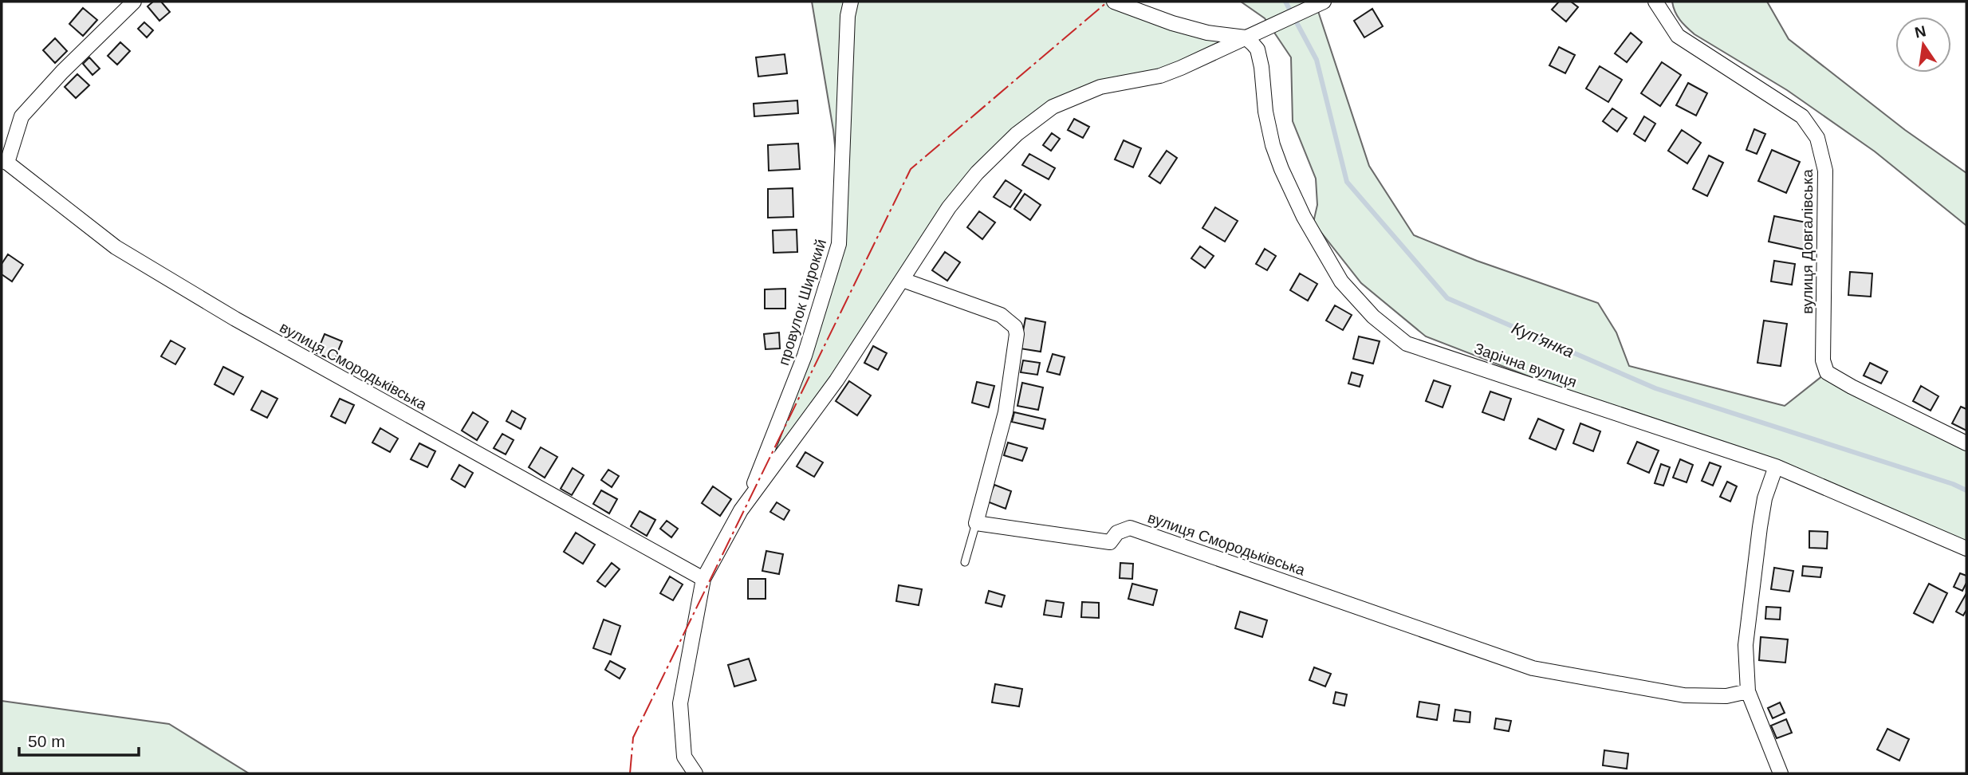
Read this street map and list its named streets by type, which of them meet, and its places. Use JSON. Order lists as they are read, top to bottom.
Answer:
{
  "streets": {
    "street": [
      "вулиця Довгалівська",
      "провулок Широкий",
      "Зарічна вулиця",
      "вулиця Смородьківська"
    ]
  },
  "water": ["Куп'янка"],
  "scale_bar": "50 m",
  "north": "top"
}
